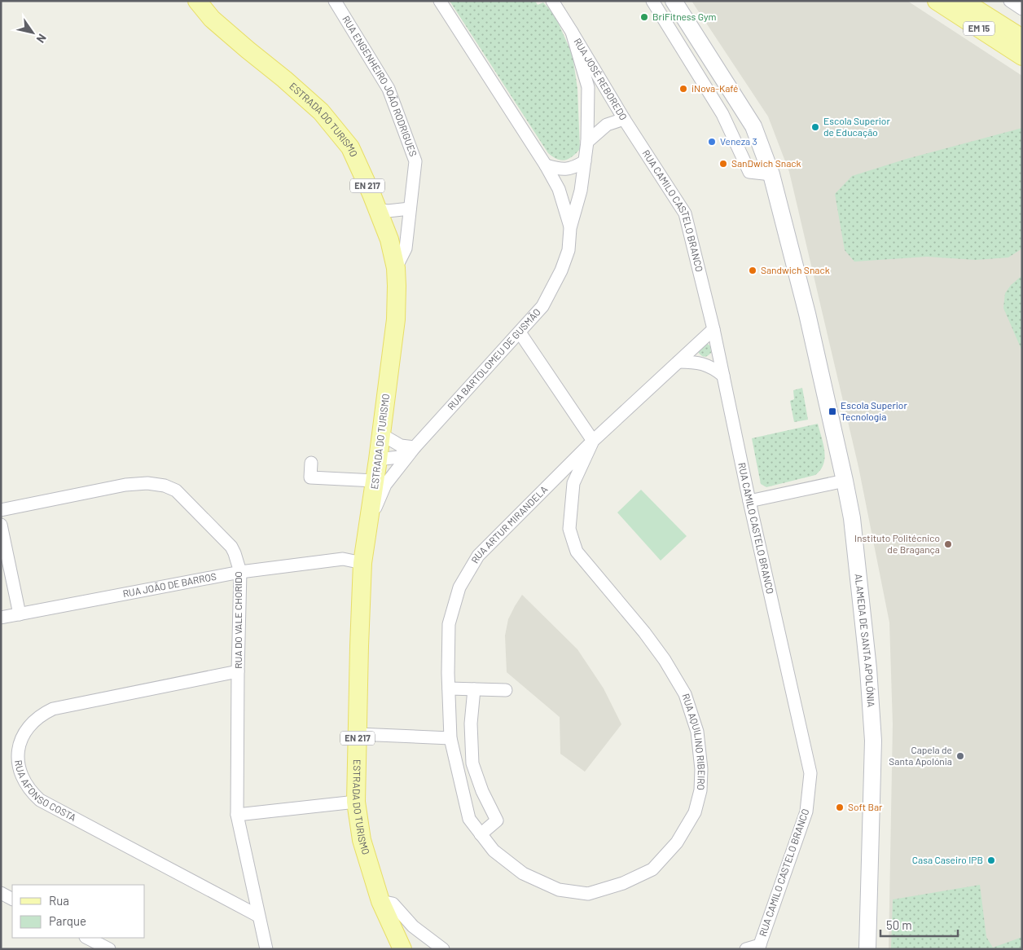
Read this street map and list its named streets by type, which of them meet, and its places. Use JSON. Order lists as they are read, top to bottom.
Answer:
{
  "streets": {
    "main road": ["EM 15", "ESTRADA DO TURISMO", "EN 217"],
    "street": [
      "RUA JOSÉ REBOREDO",
      "RUA ENGENHEIRO JOÃO RODRIGUES",
      "RUA CAMILO CASTELO BRANCO",
      "RUA BARTOLOMEU DE GUSMÃO",
      "RUA ARTUR MIRANDELA",
      "RUA JOÃO DE BARROS",
      "RUA DO VALE CHORIDO",
      "ALAMEDA DE SANTA APOLÓNIA",
      "RUA AQUILINO RIBEIRO",
      "RUA AFONSO COSTA"
    ]
  },
  "crossings": [
    ["RUA JOSÉ REBOREDO", "RUA CAMILO CASTELO BRANCO"],
    ["RUA JOSÉ REBOREDO", "RUA BARTOLOMEU DE GUSMÃO"],
    ["RUA ENGENHEIRO JOÃO RODRIGUES", "ESTRADA DO TURISMO"],
    ["ESTRADA DO TURISMO", "RUA BARTOLOMEU DE GUSMÃO"],
    ["ESTRADA DO TURISMO", "RUA JOÃO DE BARROS"],
    ["RUA CAMILO CASTELO BRANCO", "RUA ARTUR MIRANDELA"],
    ["RUA ARTUR MIRANDELA", "RUA AQUILINO RIBEIRO"],
    ["RUA JOÃO DE BARROS", "RUA DO VALE CHORIDO"],
    ["RUA DO VALE CHORIDO", "RUA AFONSO COSTA"]
  ],
  "places": {
    "other": [
      "BriFitness Gym",
      "iNova-Kafé",
      "Escola Superior de Educação",
      "Veneza 3",
      "SanDwich Snack",
      "Sandwich Snack",
      "Instituto Politécnico de Bragança",
      "Capela de Santa Apolónia",
      "Soft Bar",
      "Casa Caseiro IPB"
    ],
    "transit": ["Escola Superior Tecnologia"]
  },
  "legend": ["Rua", "Parque"],
  "scale_bar": "50 m",
  "north": "bottom right"
}
